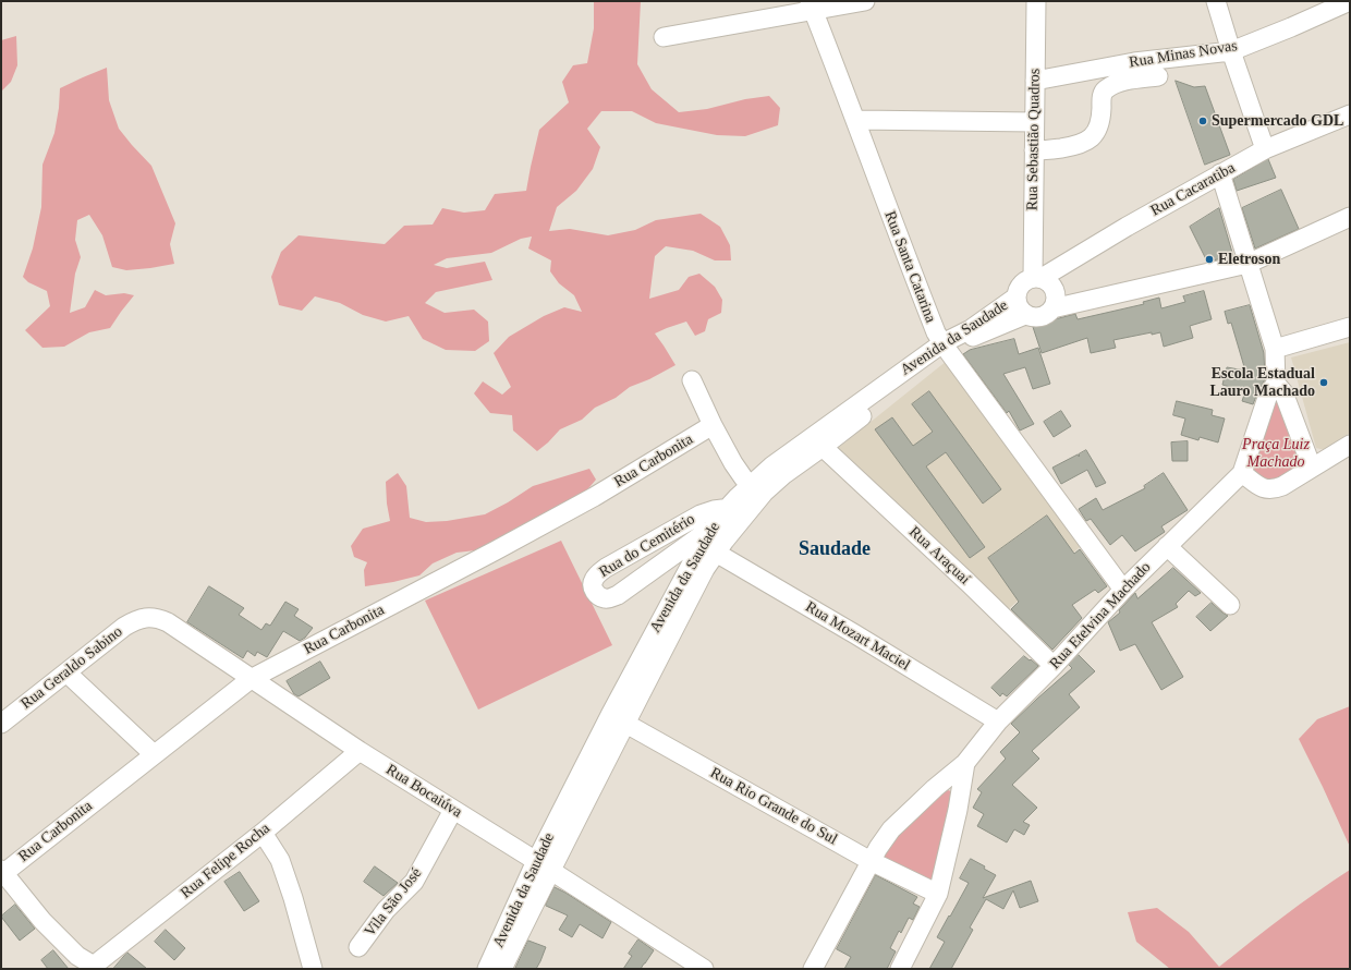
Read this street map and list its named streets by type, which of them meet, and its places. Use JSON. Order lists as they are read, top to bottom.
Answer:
{
  "streets": {
    "street": [
      "Rua Minas Novas",
      "Rua Sebastião Quadros",
      "Rua Cacaratiba",
      "Rua Santa Catarina",
      "Avenida da Saudade",
      "Rua Carbonita",
      "Rua do Cemitério",
      "Rua Araçuaí",
      "Rua Etelvina Machado",
      "Rua Mozart Maciel",
      "Rua Geraldo Sabino",
      "Rua Bocaiúva",
      "Rua Rio Grande do Sul",
      "Rua Felipe Rocha",
      "Vila São José"
    ]
  },
  "crossings": [
    ["Rua Minas Novas", "Rua Sebastião Quadros"],
    ["Rua Sebastião Quadros", "Rua Cacaratiba"],
    ["Rua Sebastião Quadros", "Avenida da Saudade"],
    ["Rua Cacaratiba", "Avenida da Saudade"],
    ["Rua Santa Catarina", "Avenida da Saudade"],
    ["Rua Santa Catarina", "Rua Etelvina Machado"],
    ["Avenida da Saudade", "Rua do Cemitério"],
    ["Avenida da Saudade", "Rua Araçuaí"],
    ["Avenida da Saudade", "Rua Mozart Maciel"],
    ["Avenida da Saudade", "Rua Bocaiúva"],
    ["Avenida da Saudade", "Rua Rio Grande do Sul"],
    ["Rua Carbonita", "Rua Bocaiúva"],
    ["Rua Araçuaí", "Rua Etelvina Machado"],
    ["Rua Etelvina Machado", "Rua Mozart Maciel"],
    ["Rua Etelvina Machado", "Rua Rio Grande do Sul"],
    ["Rua Geraldo Sabino", "Rua Bocaiúva"],
    ["Rua Bocaiúva", "Rua Felipe Rocha"],
    ["Rua Bocaiúva", "Vila São José"]
  ],
  "districts": ["Saudade"],
  "parks": ["Praça Luiz Machado"],
  "places": ["Supermercado GDL", "Eletroson", "Escola Estadual Lauro Machado"]
}
